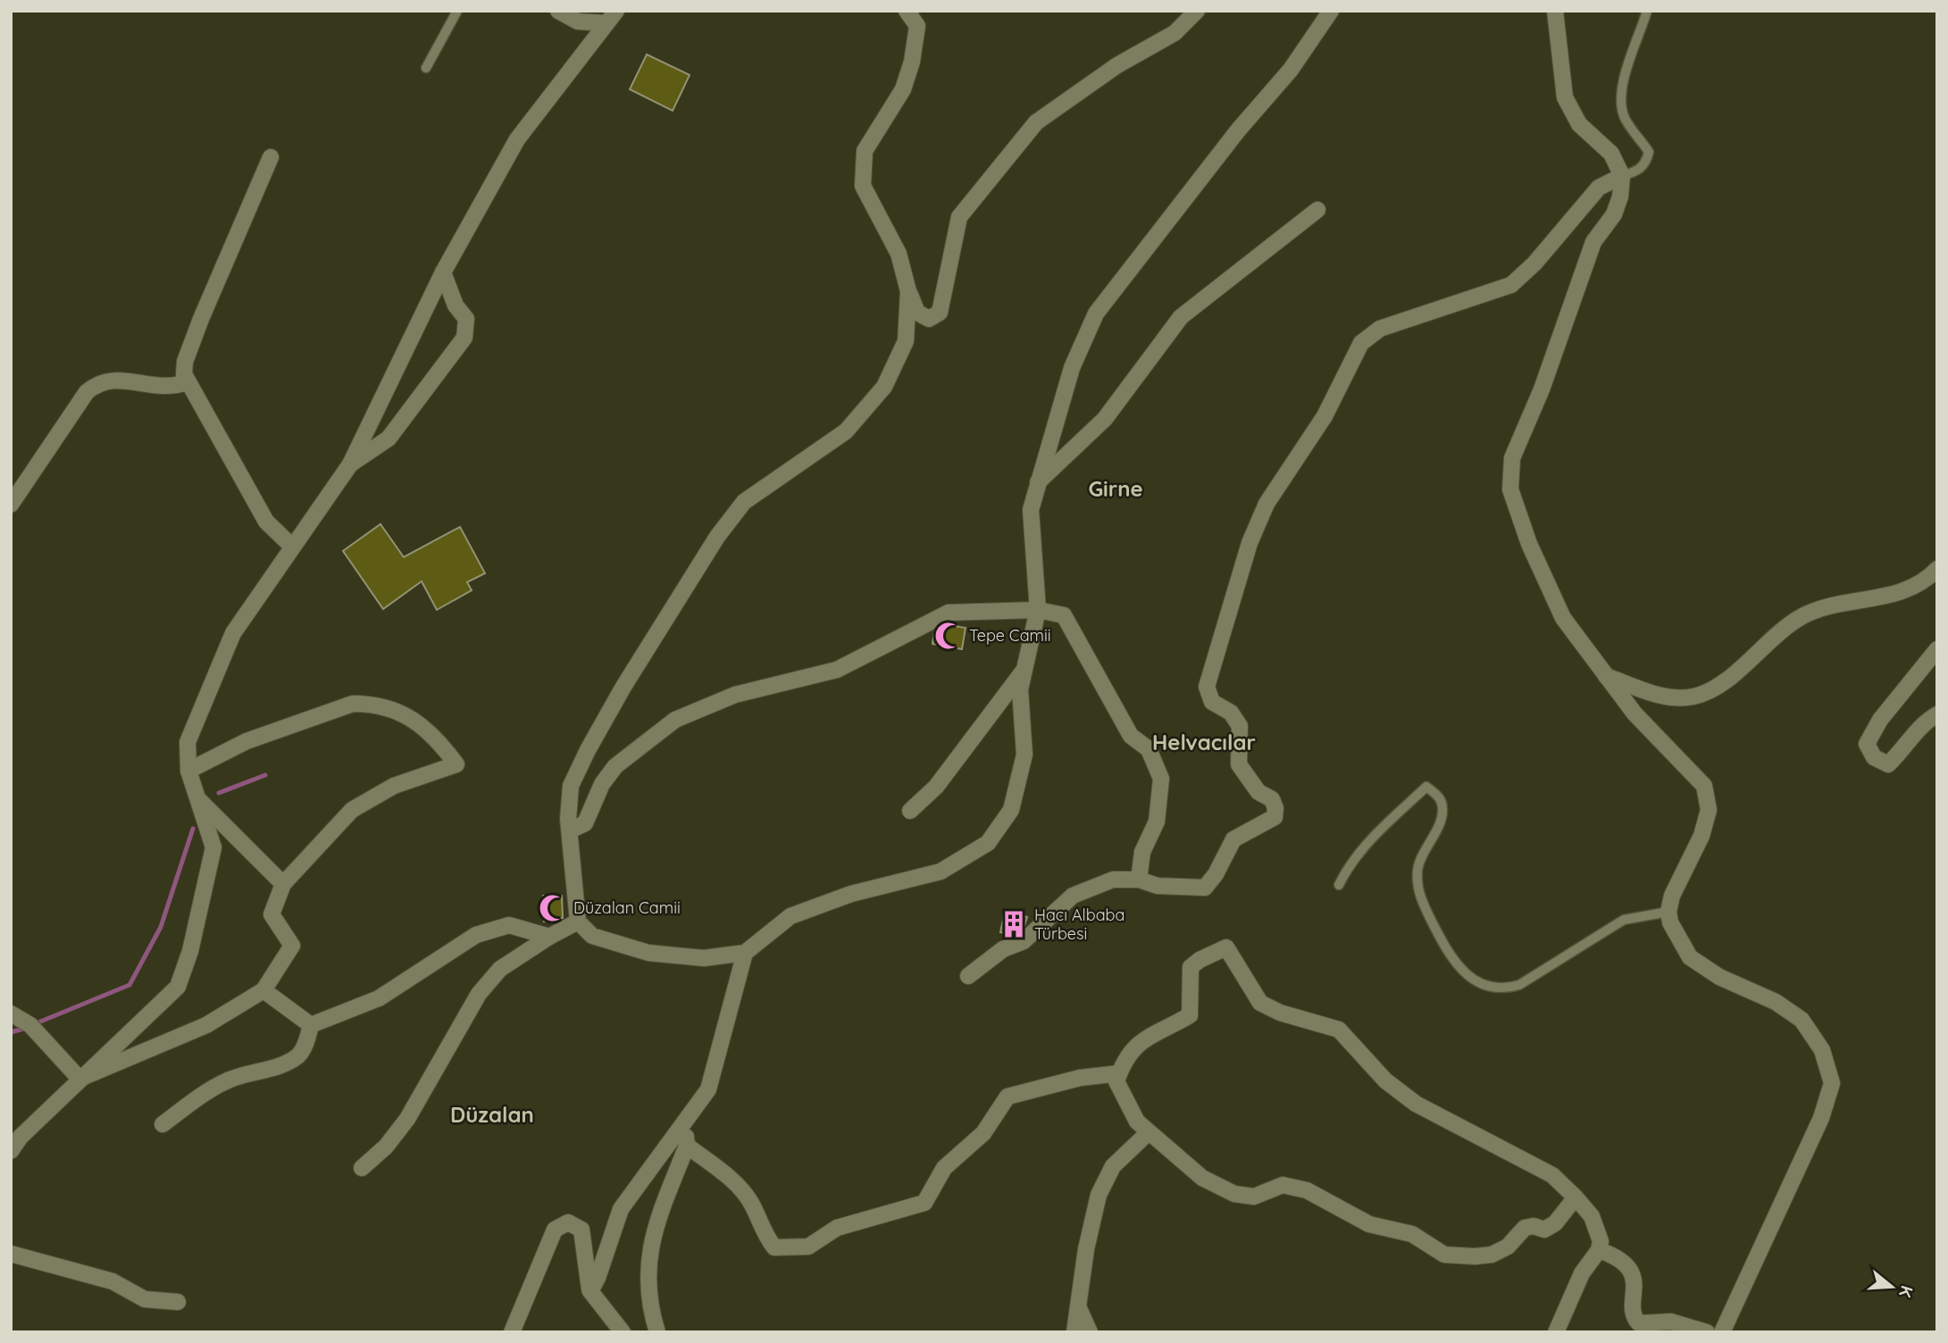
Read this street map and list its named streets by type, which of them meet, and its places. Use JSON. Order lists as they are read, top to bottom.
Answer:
{
  "districts": ["Girne", "Helvacılar", "Düzalan"],
  "places": {
    "mosque": ["Tepe Camii", "Düzalan Camii"],
    "building": ["Hacı Albaba Türbesi"]
  },
  "north": "right"
}
